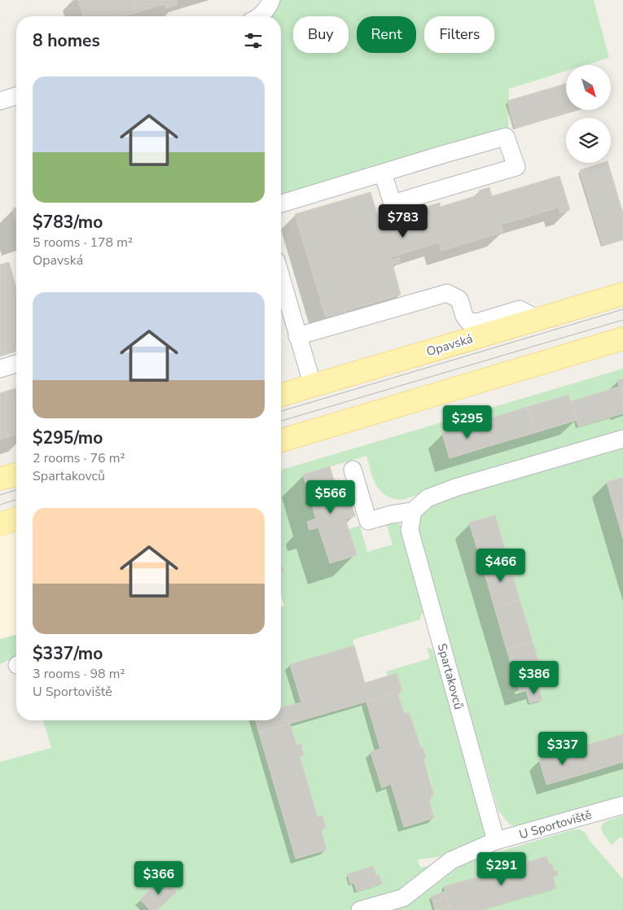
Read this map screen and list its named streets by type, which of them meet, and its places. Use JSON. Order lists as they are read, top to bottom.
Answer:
{
  "streets": {
    "main road": ["Opavská"],
    "street": ["Spartakovců", "U Sportoviště"]
  },
  "crossings": [
    ["Spartakovců", "U Sportoviště"]
  ],
  "north": "bottom right",
  "page": {
    "chip": ["Buy", "Rent", "Filters"],
    "heading": "8 homes",
    "list": [
      {
        "name": "$783/mo",
        "note": "5 rooms · 178 m² · Opavská"
      },
      {
        "name": "$295/mo",
        "note": "2 rooms · 76 m² · Spartakovců"
      },
      {
        "name": "$337/mo",
        "note": "3 rooms · 98 m² · U Sportoviště"
      }
    ],
    "price": [
      "$783",
      "$295",
      "$566",
      "$466",
      "$386",
      "$337",
      "$291",
      "$366"
    ]
  }
}
